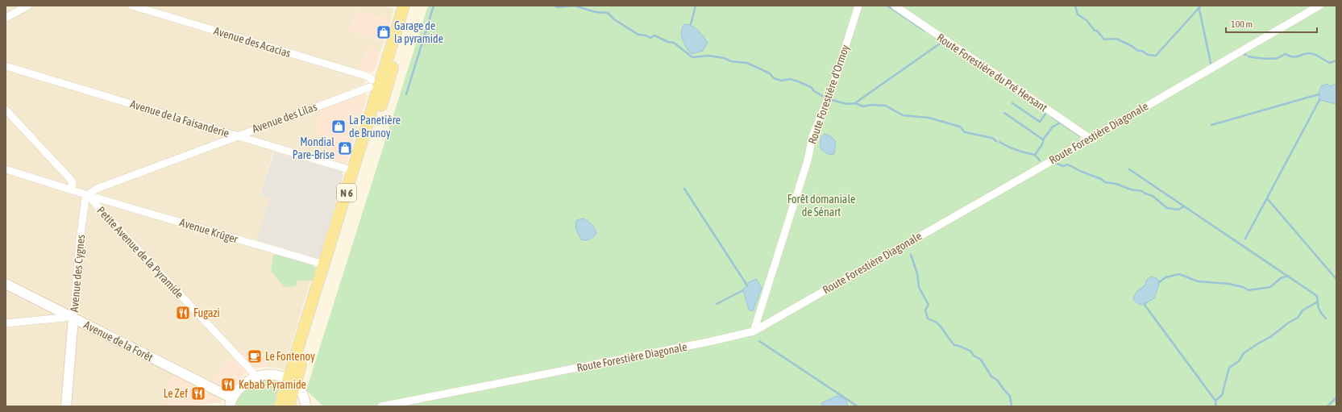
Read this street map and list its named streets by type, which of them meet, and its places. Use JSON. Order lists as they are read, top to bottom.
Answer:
{
  "streets": {
    "main road": ["N 6"],
    "street": [
      "Avenue des Acacias",
      "Route Forestière du Pré Hersant",
      "Route Forestière d'Ormoy",
      "Avenue des Lilas",
      "Avenue de la Faisanderie",
      "Route Forestière Diagonale",
      "Avenue Krüger",
      "Petite Avenue de la Pyramide",
      "Avenue des Cygnes",
      "Avenue de la Forêt"
    ]
  },
  "crossings": [
    ["Avenue des Acacias", "Avenue des Lilas"],
    ["Avenue des Acacias", "N 6"],
    ["Route Forestière du Pré Hersant", "Route Forestière Diagonale"],
    ["Route Forestière d'Ormoy", "Route Forestière Diagonale"],
    ["Avenue des Lilas", "Avenue de la Faisanderie"],
    ["Avenue des Lilas", "N 6"],
    ["Avenue des Lilas", "Avenue Krüger"],
    ["Avenue des Lilas", "Petite Avenue de la Pyramide"],
    ["Avenue des Lilas", "Avenue des Cygnes"],
    ["Avenue de la Faisanderie", "N 6"],
    ["N 6", "Avenue Krüger"],
    ["Avenue Krüger", "Petite Avenue de la Pyramide"],
    ["Avenue Krüger", "Avenue des Cygnes"],
    ["Petite Avenue de la Pyramide", "Avenue des Cygnes"],
    ["Avenue des Cygnes", "Avenue de la Forêt"]
  ],
  "parks": ["Forêt domaniale de Sénart"],
  "places": {
    "shop": ["Garage de la pyramide", "La Panetière de Brunoy", "Mondial Pare-Brise"],
    "restaurant": ["Fugazi", "Kebab Pyramide", "Le Zef"],
    "cafe": ["Le Fontenoy"]
  },
  "scale_bar": "100 m"
}
